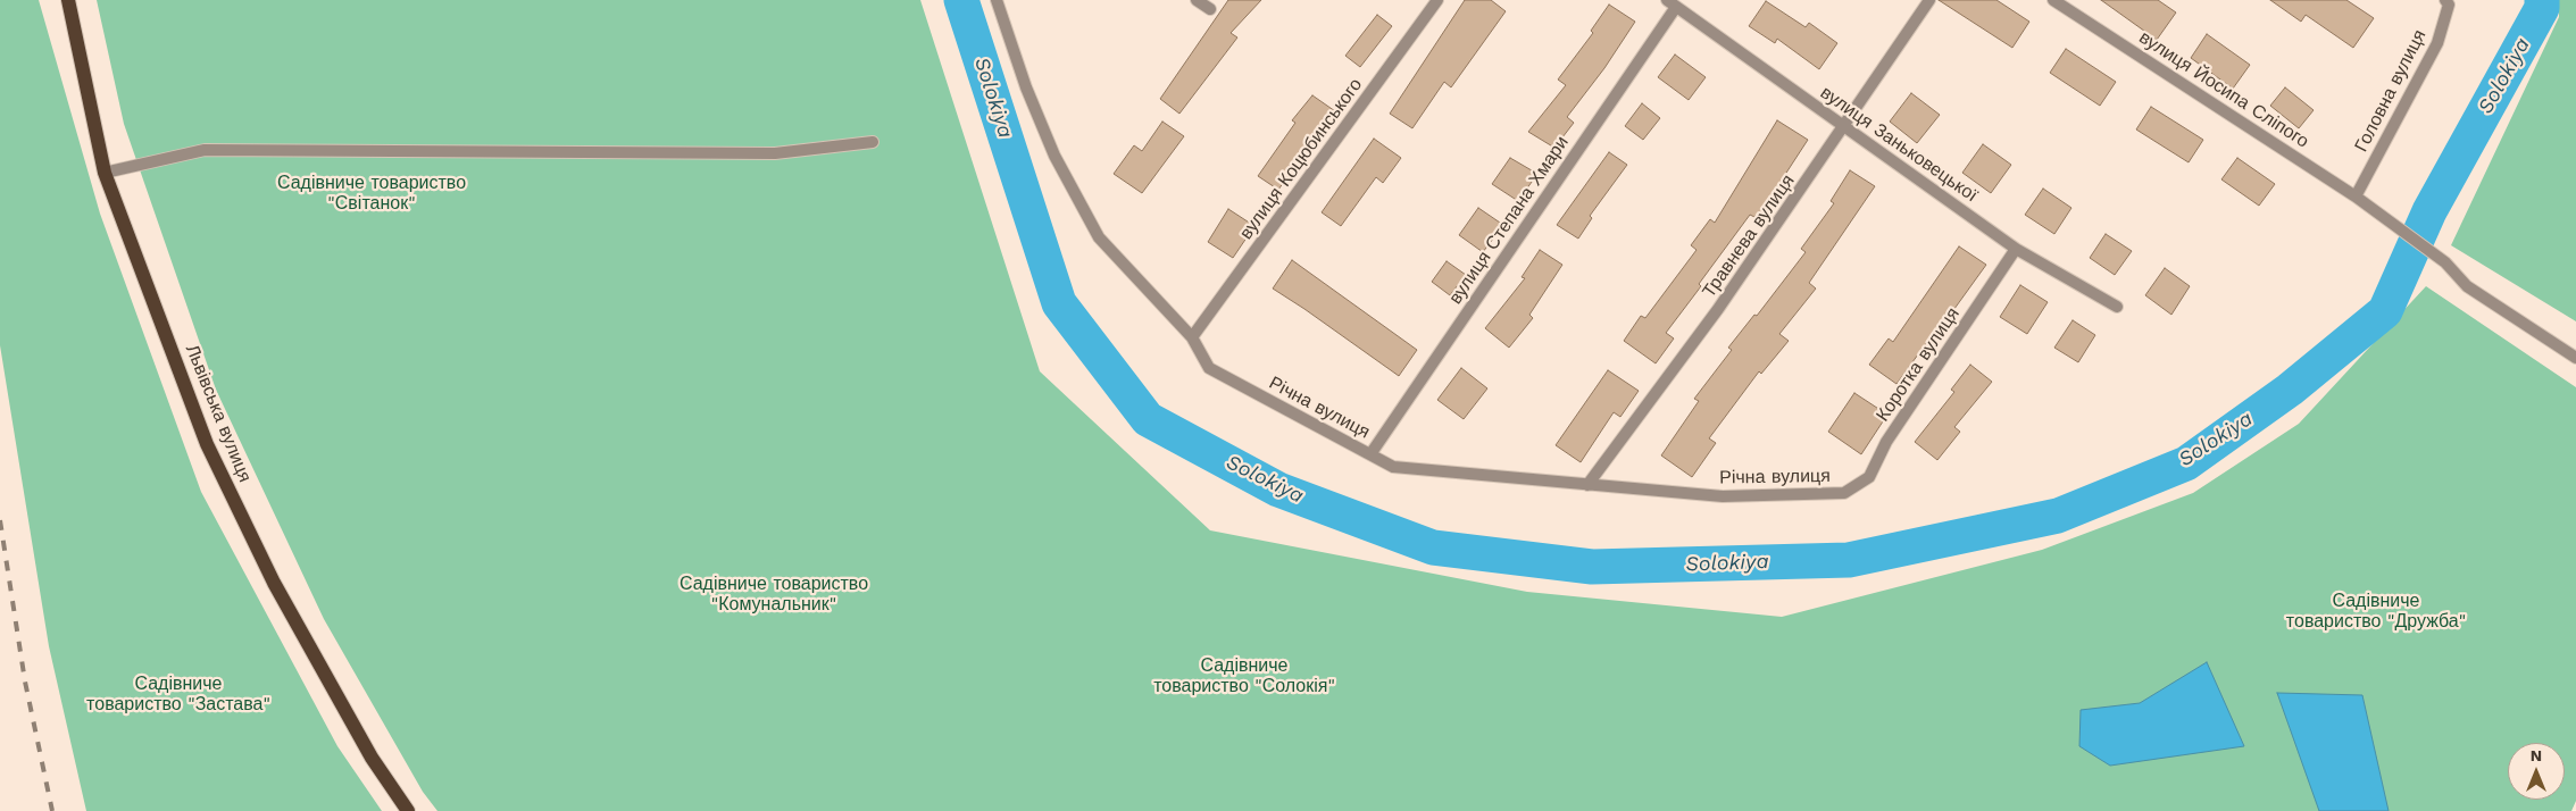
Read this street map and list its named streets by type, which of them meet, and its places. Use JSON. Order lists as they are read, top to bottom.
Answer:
{
  "streets": {
    "main road": ["Львівська вулиця"],
    "street": [
      "вулиця Йосипа Сліпого",
      "Головна вулиця",
      "вулиця Заньковецької",
      "вулиця Коцюбинського",
      "вулиця Степана Хмари",
      "Травнева вулиця",
      "Коротка вулиця",
      "Річна вулиця"
    ]
  },
  "crossings": [
    ["вулиця Йосипа Сліпого", "Головна вулиця"],
    ["вулиця Заньковецької", "вулиця Степана Хмари"],
    ["вулиця Заньковецької", "Травнева вулиця"],
    ["вулиця Заньковецької", "Коротка вулиця"],
    ["вулиця Коцюбинського", "Річна вулиця"],
    ["вулиця Степана Хмари", "Річна вулиця"],
    ["Травнева вулиця", "Річна вулиця"],
    ["Коротка вулиця", "Річна вулиця"]
  ],
  "water": ["Solokiya"],
  "parks": [
    "Садівниче товариство \"Світанок\"",
    "Садівниче товариство \"Комунальник\"",
    "Садівниче товариство \"Дружба\"",
    "Садівниче товариство \"Солокія\"",
    "Садівниче товариство \"Застава\""
  ],
  "north": "top"
}
